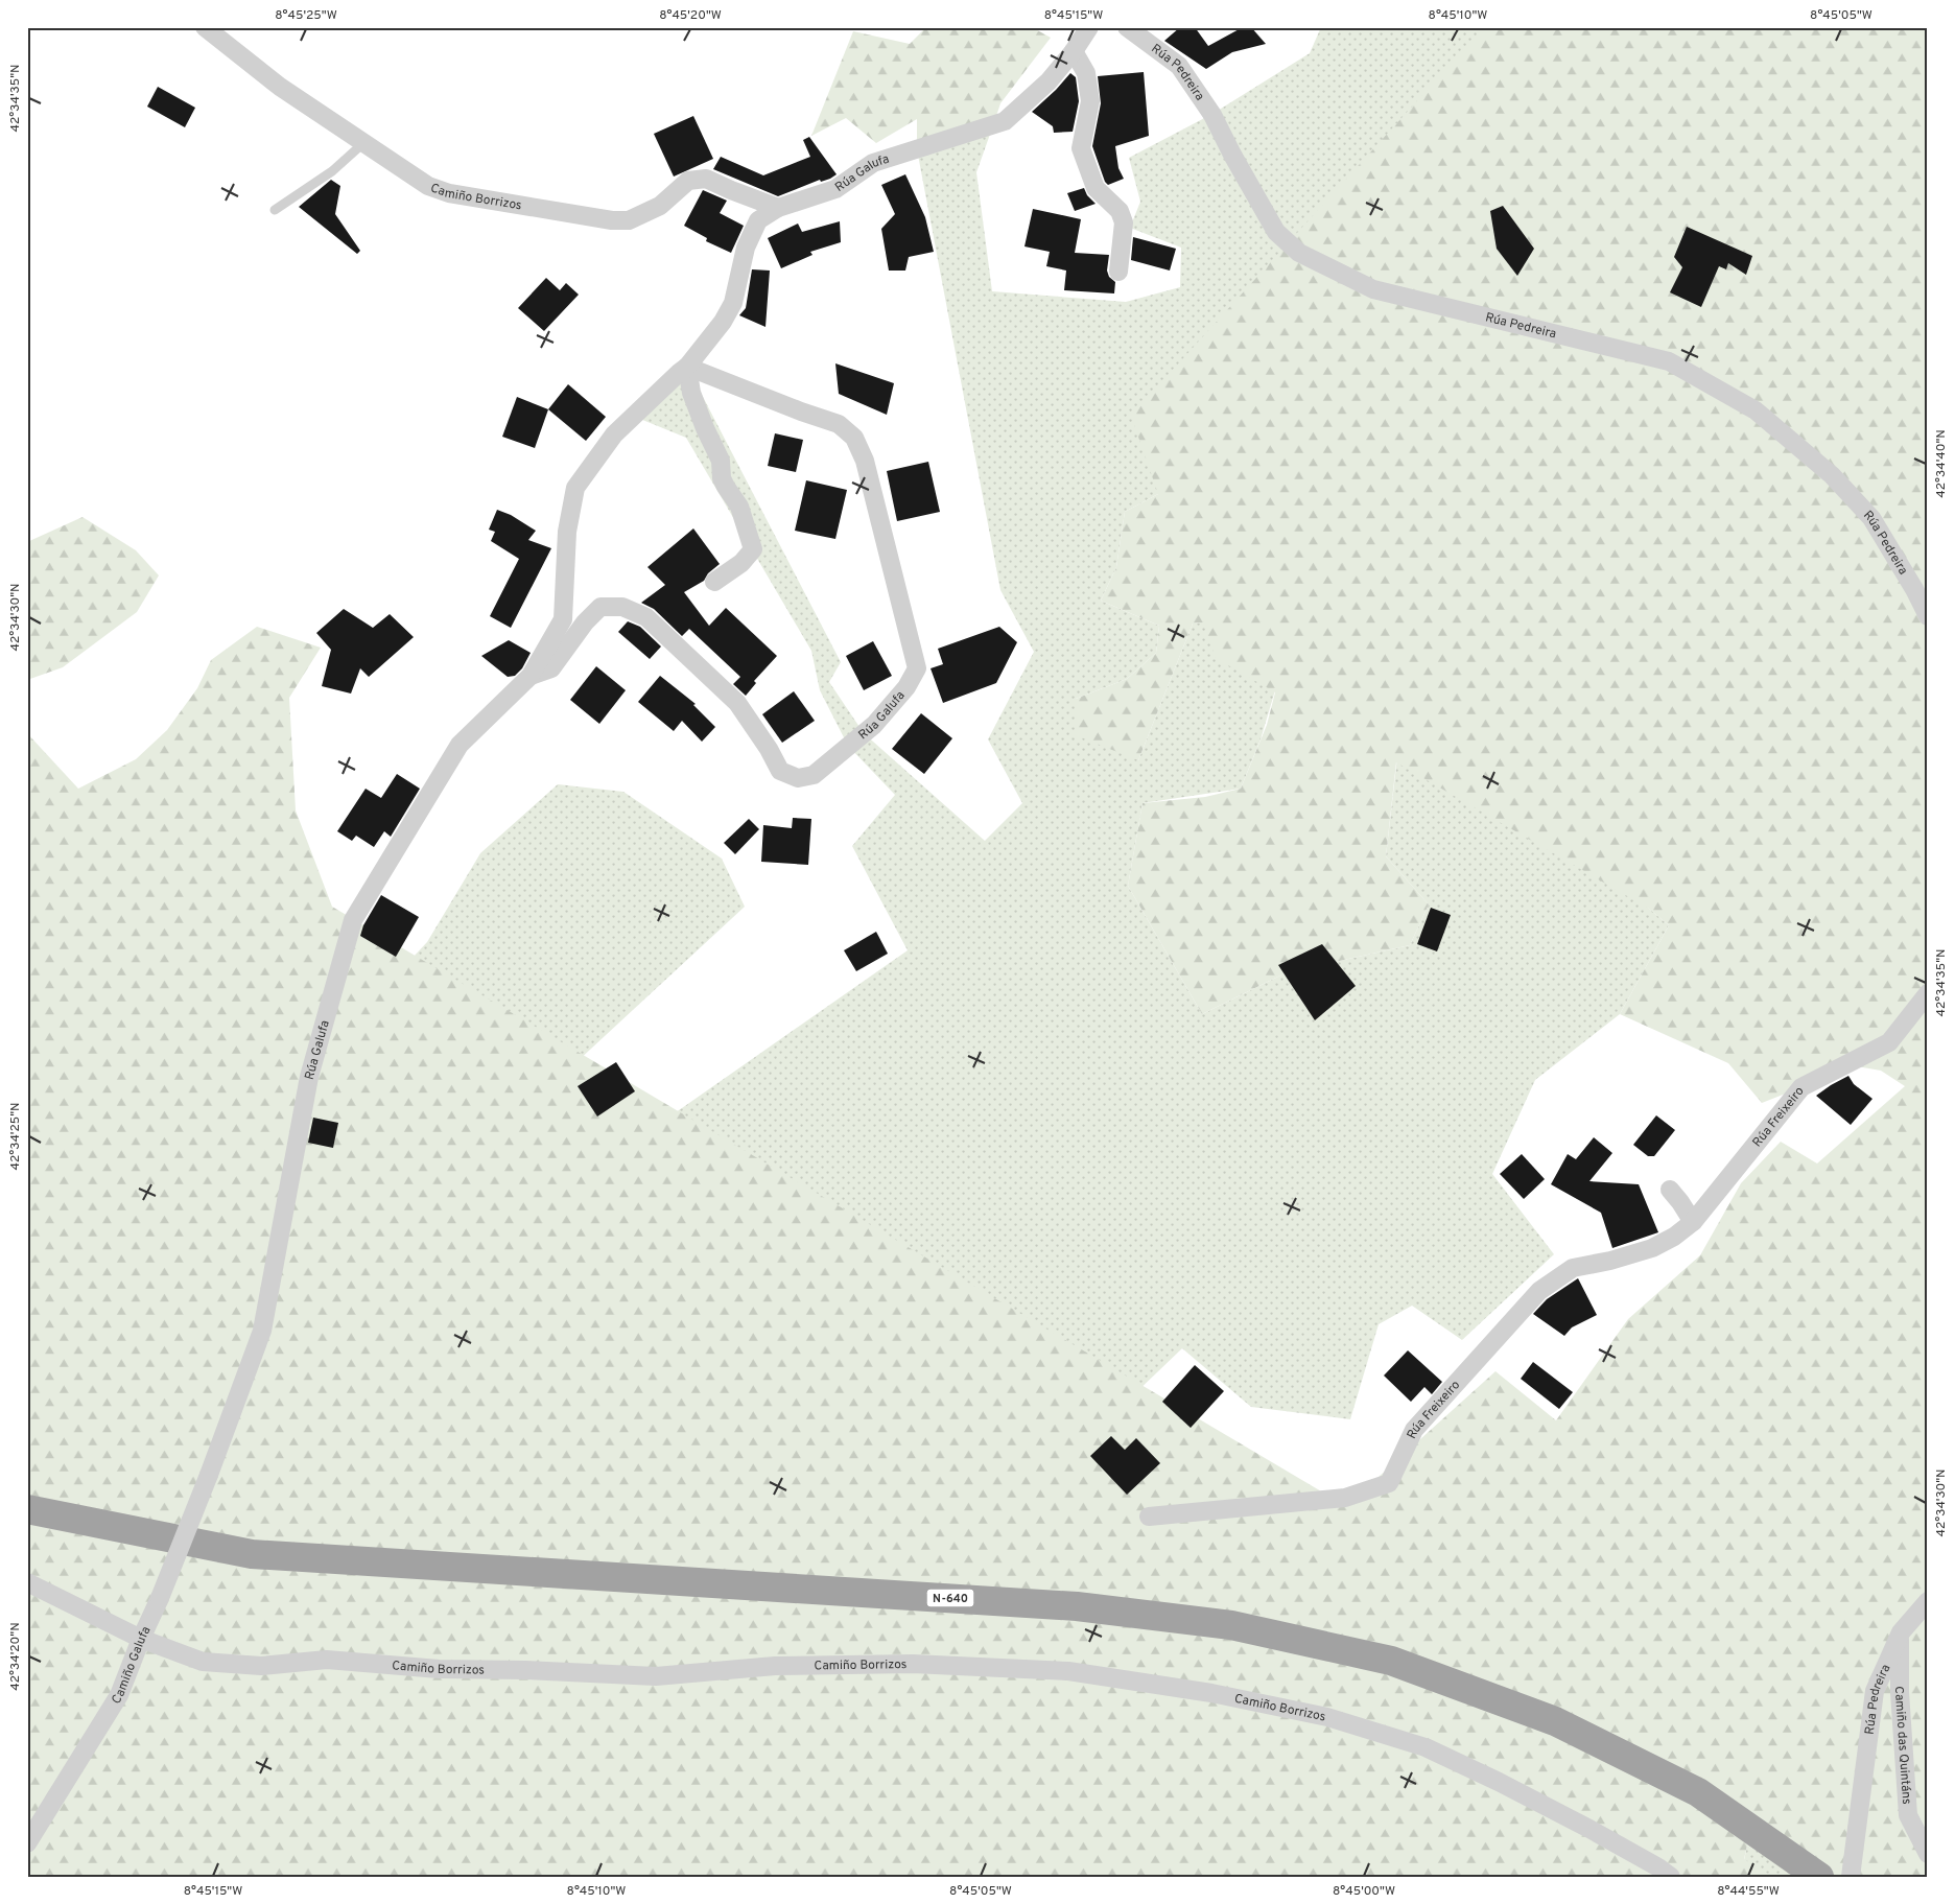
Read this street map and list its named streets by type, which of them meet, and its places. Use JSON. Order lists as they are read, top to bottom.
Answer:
{
  "streets": {
    "highway": ["N-640"],
    "street": [
      "Rúa Pedreira",
      "Rúa Galufa",
      "Camiño Borrizos",
      "Rúa Freixeiro",
      "Camiño Galufa",
      "Camiño das Quintáns"
    ]
  },
  "crossings": [
    ["Rúa Pedreira", "Camiño das Quintáns"],
    ["Rúa Galufa", "Camiño Borrizos"],
    ["Rúa Galufa", "Camiño Galufa"],
    ["Camiño Borrizos", "Camiño Galufa"]
  ],
  "coordinates": [
    "8°45'25\"W",
    "8°45'20\"W",
    "8°45'15\"W",
    "8°45'10\"W",
    "8°45'05\"W",
    "42°34'35\"N",
    "42°34'40\"N",
    "42°34'30\"N",
    "42°34'25\"N",
    "42°34'20\"N",
    "8°45'00\"W",
    "8°44'55\"W"
  ]
}
